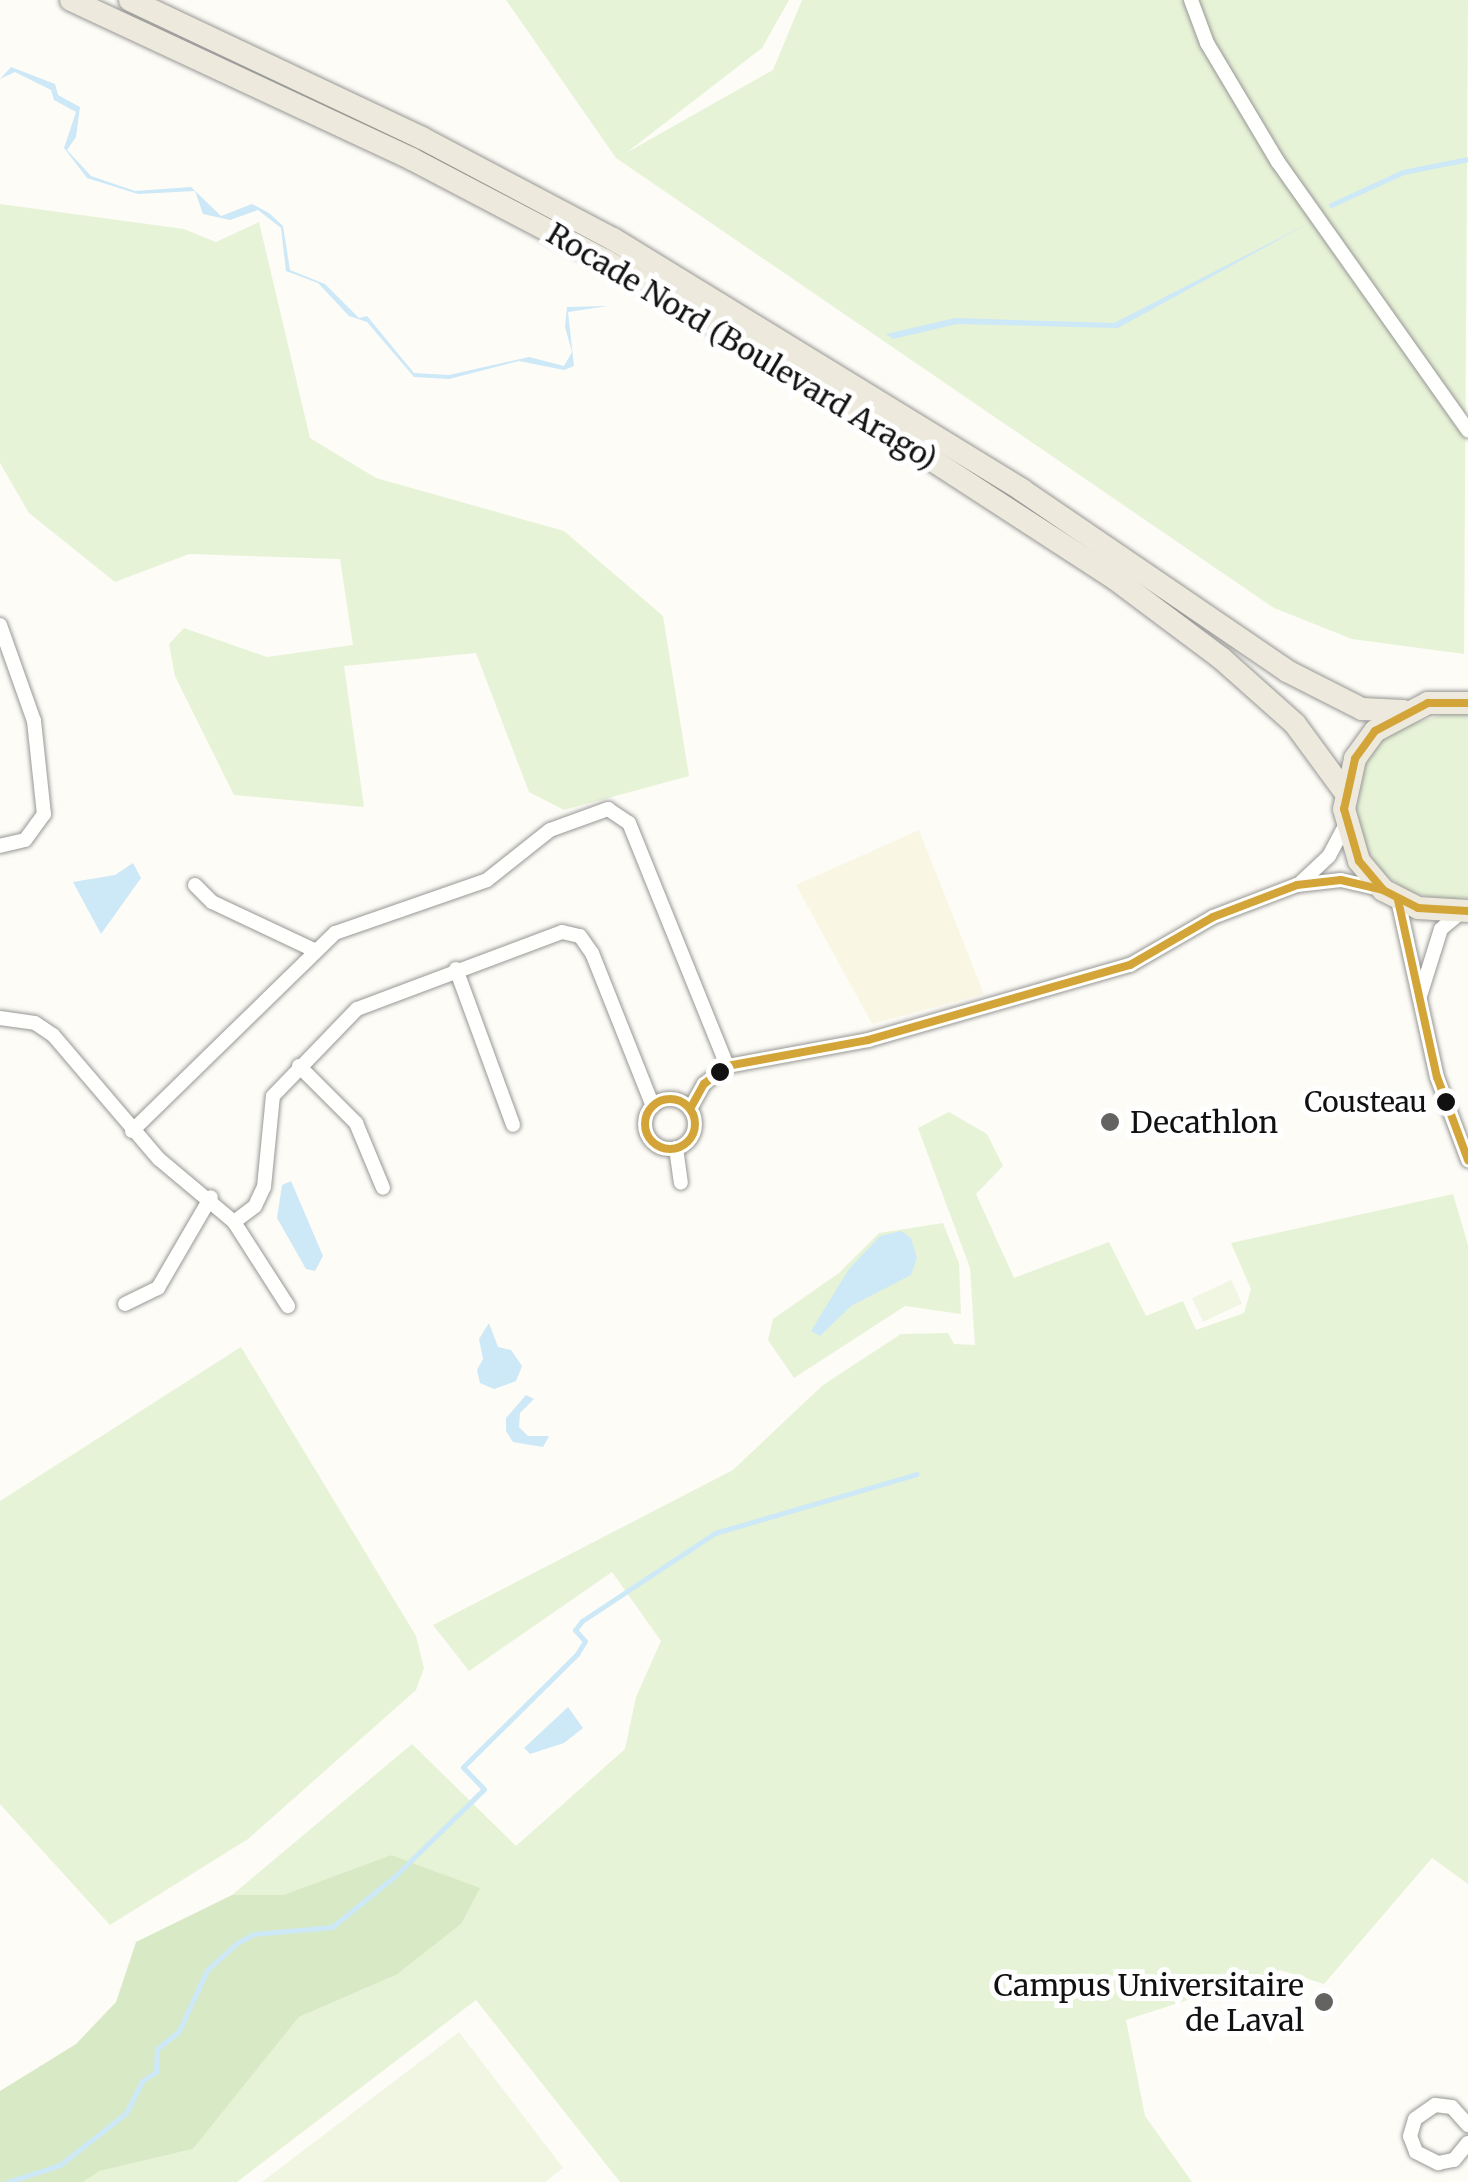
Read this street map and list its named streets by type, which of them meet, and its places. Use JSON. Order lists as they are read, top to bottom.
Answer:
{
  "streets": {
    "main road": ["Rocade Nord (Boulevard Arago)"]
  },
  "places": ["Cousteau", "Decathlon", "Campus Universitaire de Laval"]
}
